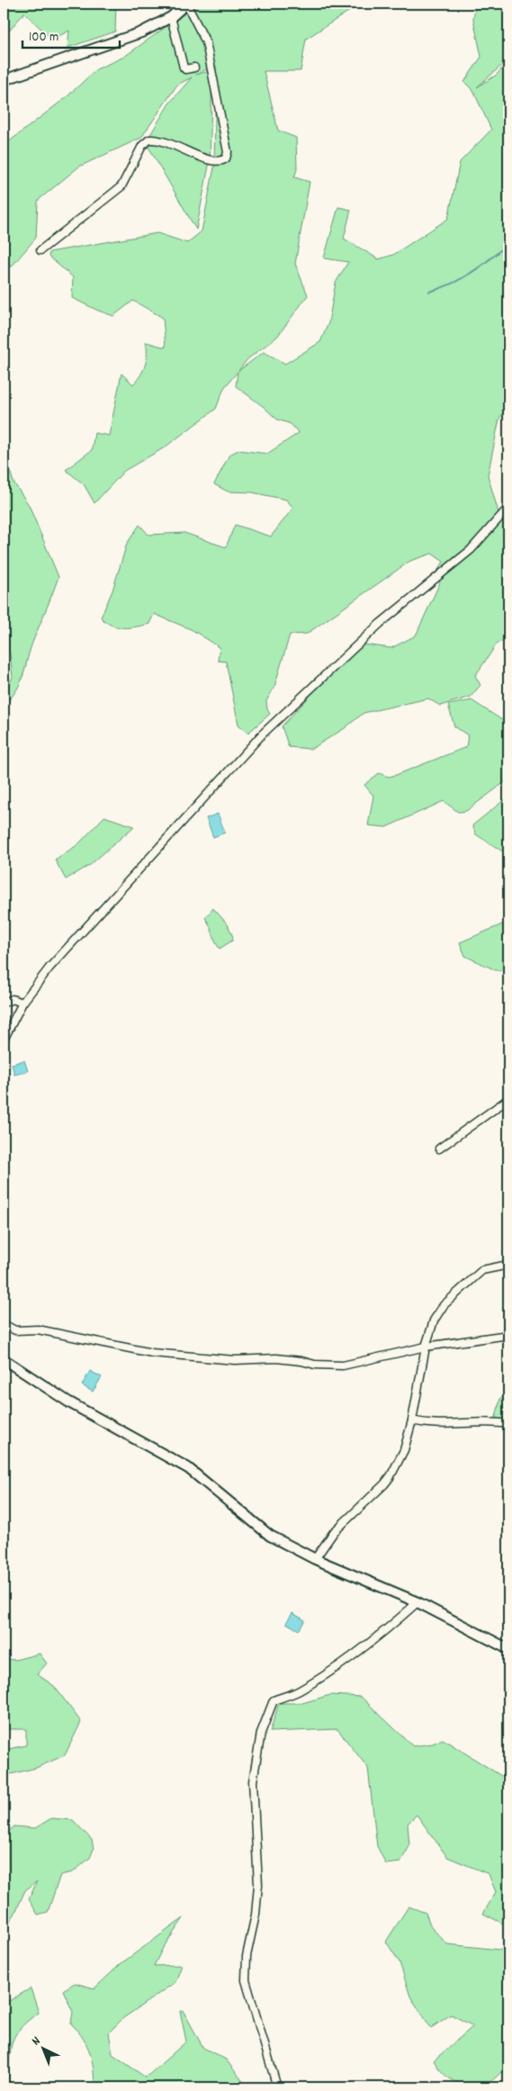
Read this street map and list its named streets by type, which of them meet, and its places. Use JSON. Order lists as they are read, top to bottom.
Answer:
{
  "scale_bar": "100 m",
  "north": "top left"
}
